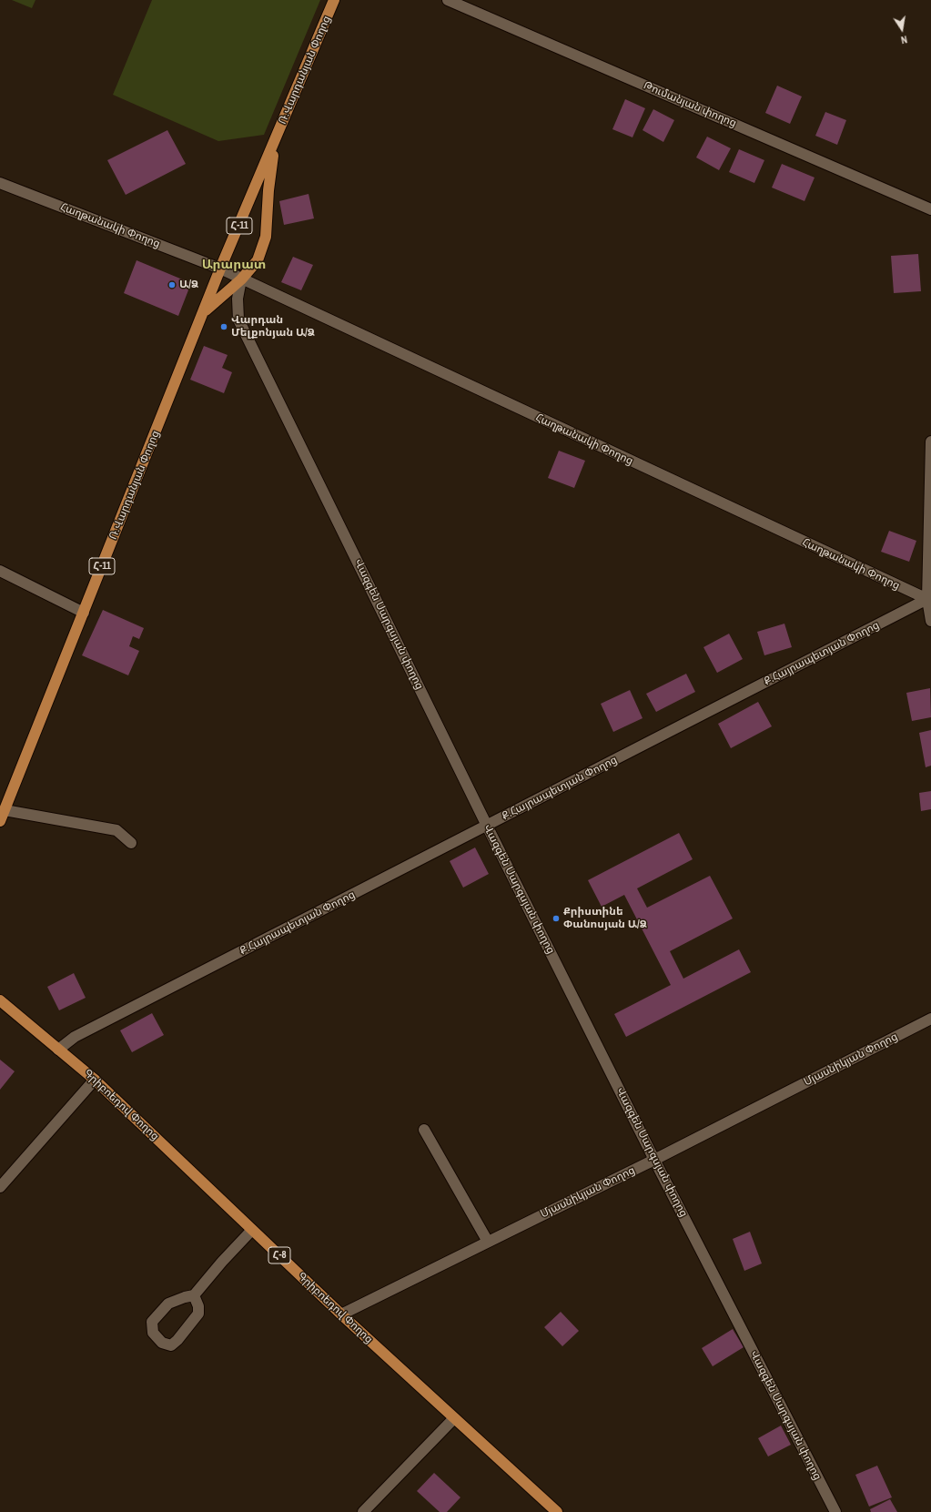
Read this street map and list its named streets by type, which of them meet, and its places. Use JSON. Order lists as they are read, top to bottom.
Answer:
{
  "streets": {
    "main road": [
      "Ռ.Վարդանյան Փողոց",
      "Հ-11",
      "Գրիբոեդով Փողոց",
      "Հ-8"
    ],
    "street": [
      "Թումանյան փողոց",
      "Հաղթանակի Փողոց",
      "Վազգեն Սարգսյան փողոց",
      "Ք.Հայրապետյան Փողոց",
      "Մյասնիկյան Փողոց"
    ]
  },
  "crossings": [
    ["Ռ.Վարդանյան Փողոց", "Հ-11"],
    ["Հաղթանակի Փողոց", "Հ-11"],
    ["Հաղթանակի Փողոց", "Վազգեն Սարգսյան փողոց"],
    ["Հաղթանակի Փողոց", "Ք.Հայրապետյան Փողոց"],
    ["Հ-11", "Վազգեն Սարգսյան փողոց"],
    ["Վազգեն Սարգսյան փողոց", "Ք.Հայրապետյան Փողոց"],
    ["Վազգեն Սարգսյան փողոց", "Մյասնիկյան Փողոց"],
    ["Ք.Հայրապետյան Փողոց", "Գրիբոեդով Փողոց"],
    ["Մյասնիկյան Փողոց", "Գրիբոեդով Փողոց"]
  ],
  "districts": ["Արարատ"],
  "places": ["Ա/Ձ", "Վարդան Մելքոնյան Ա/Ձ", "Քրիստինե Փանոսյան Ա/Ձ"],
  "north": "bottom"
}
